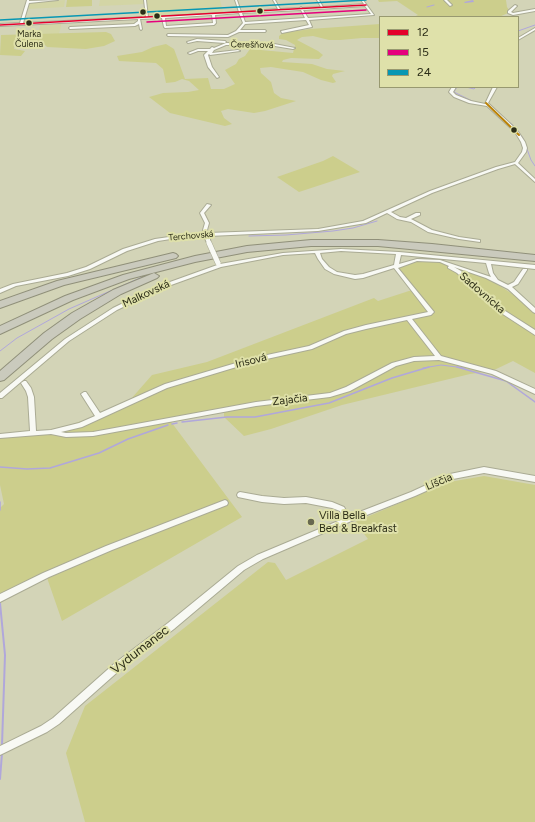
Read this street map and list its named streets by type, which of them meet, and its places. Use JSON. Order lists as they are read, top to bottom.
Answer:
{
  "streets": {
    "street": [
      "Čerešňová",
      "Terchovská",
      "Sadovnícka",
      "Malkovská",
      "Irisová",
      "Zajačia",
      "Líščia",
      "Vydumanec"
    ]
  },
  "crossings": [
    ["Terchovská", "Malkovská"],
    ["Irisová", "Zajačia"],
    ["Líščia", "Vydumanec"]
  ],
  "places": ["Marka Čulena", "Villa Bella Bed & Breakfast"],
  "lines": ["transit line 24", "transit line 12", "transit line 15"],
  "legend": ["12", "15", "24"]
}
